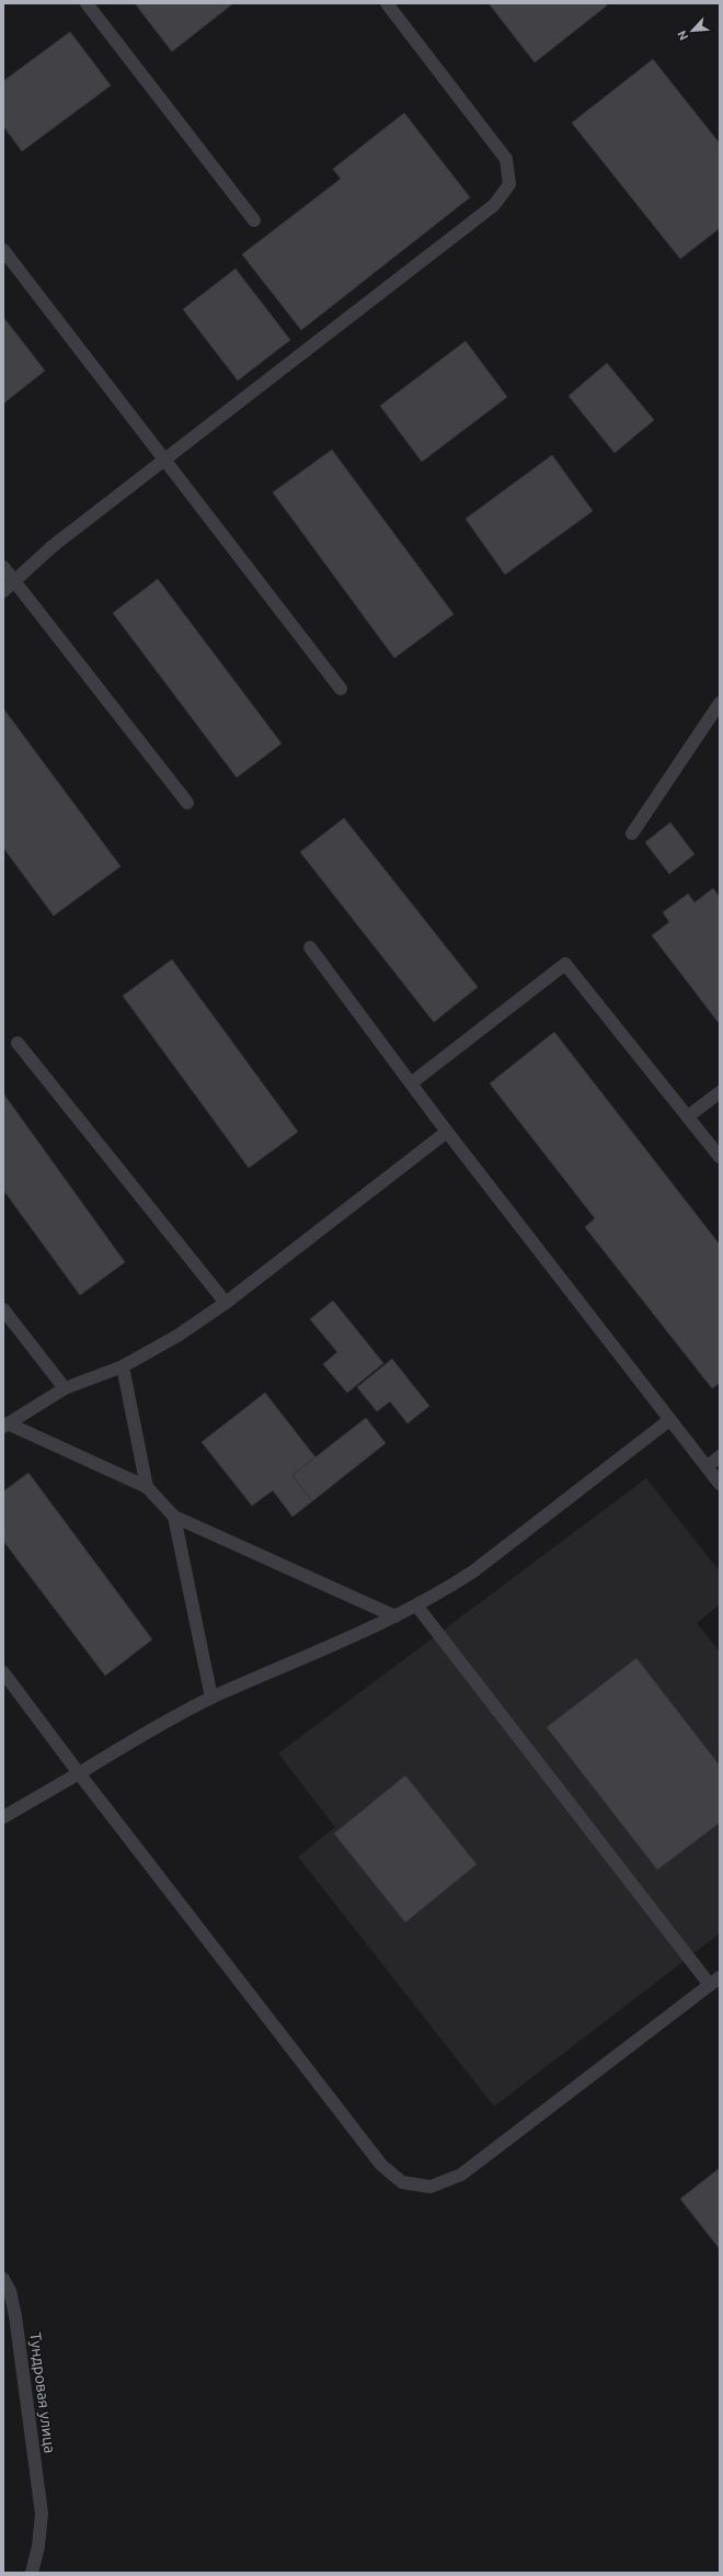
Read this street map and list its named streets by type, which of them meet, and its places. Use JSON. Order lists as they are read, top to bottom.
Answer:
{
  "streets": {
    "street": ["Тундровая улица"]
  },
  "north": "bottom left"
}
